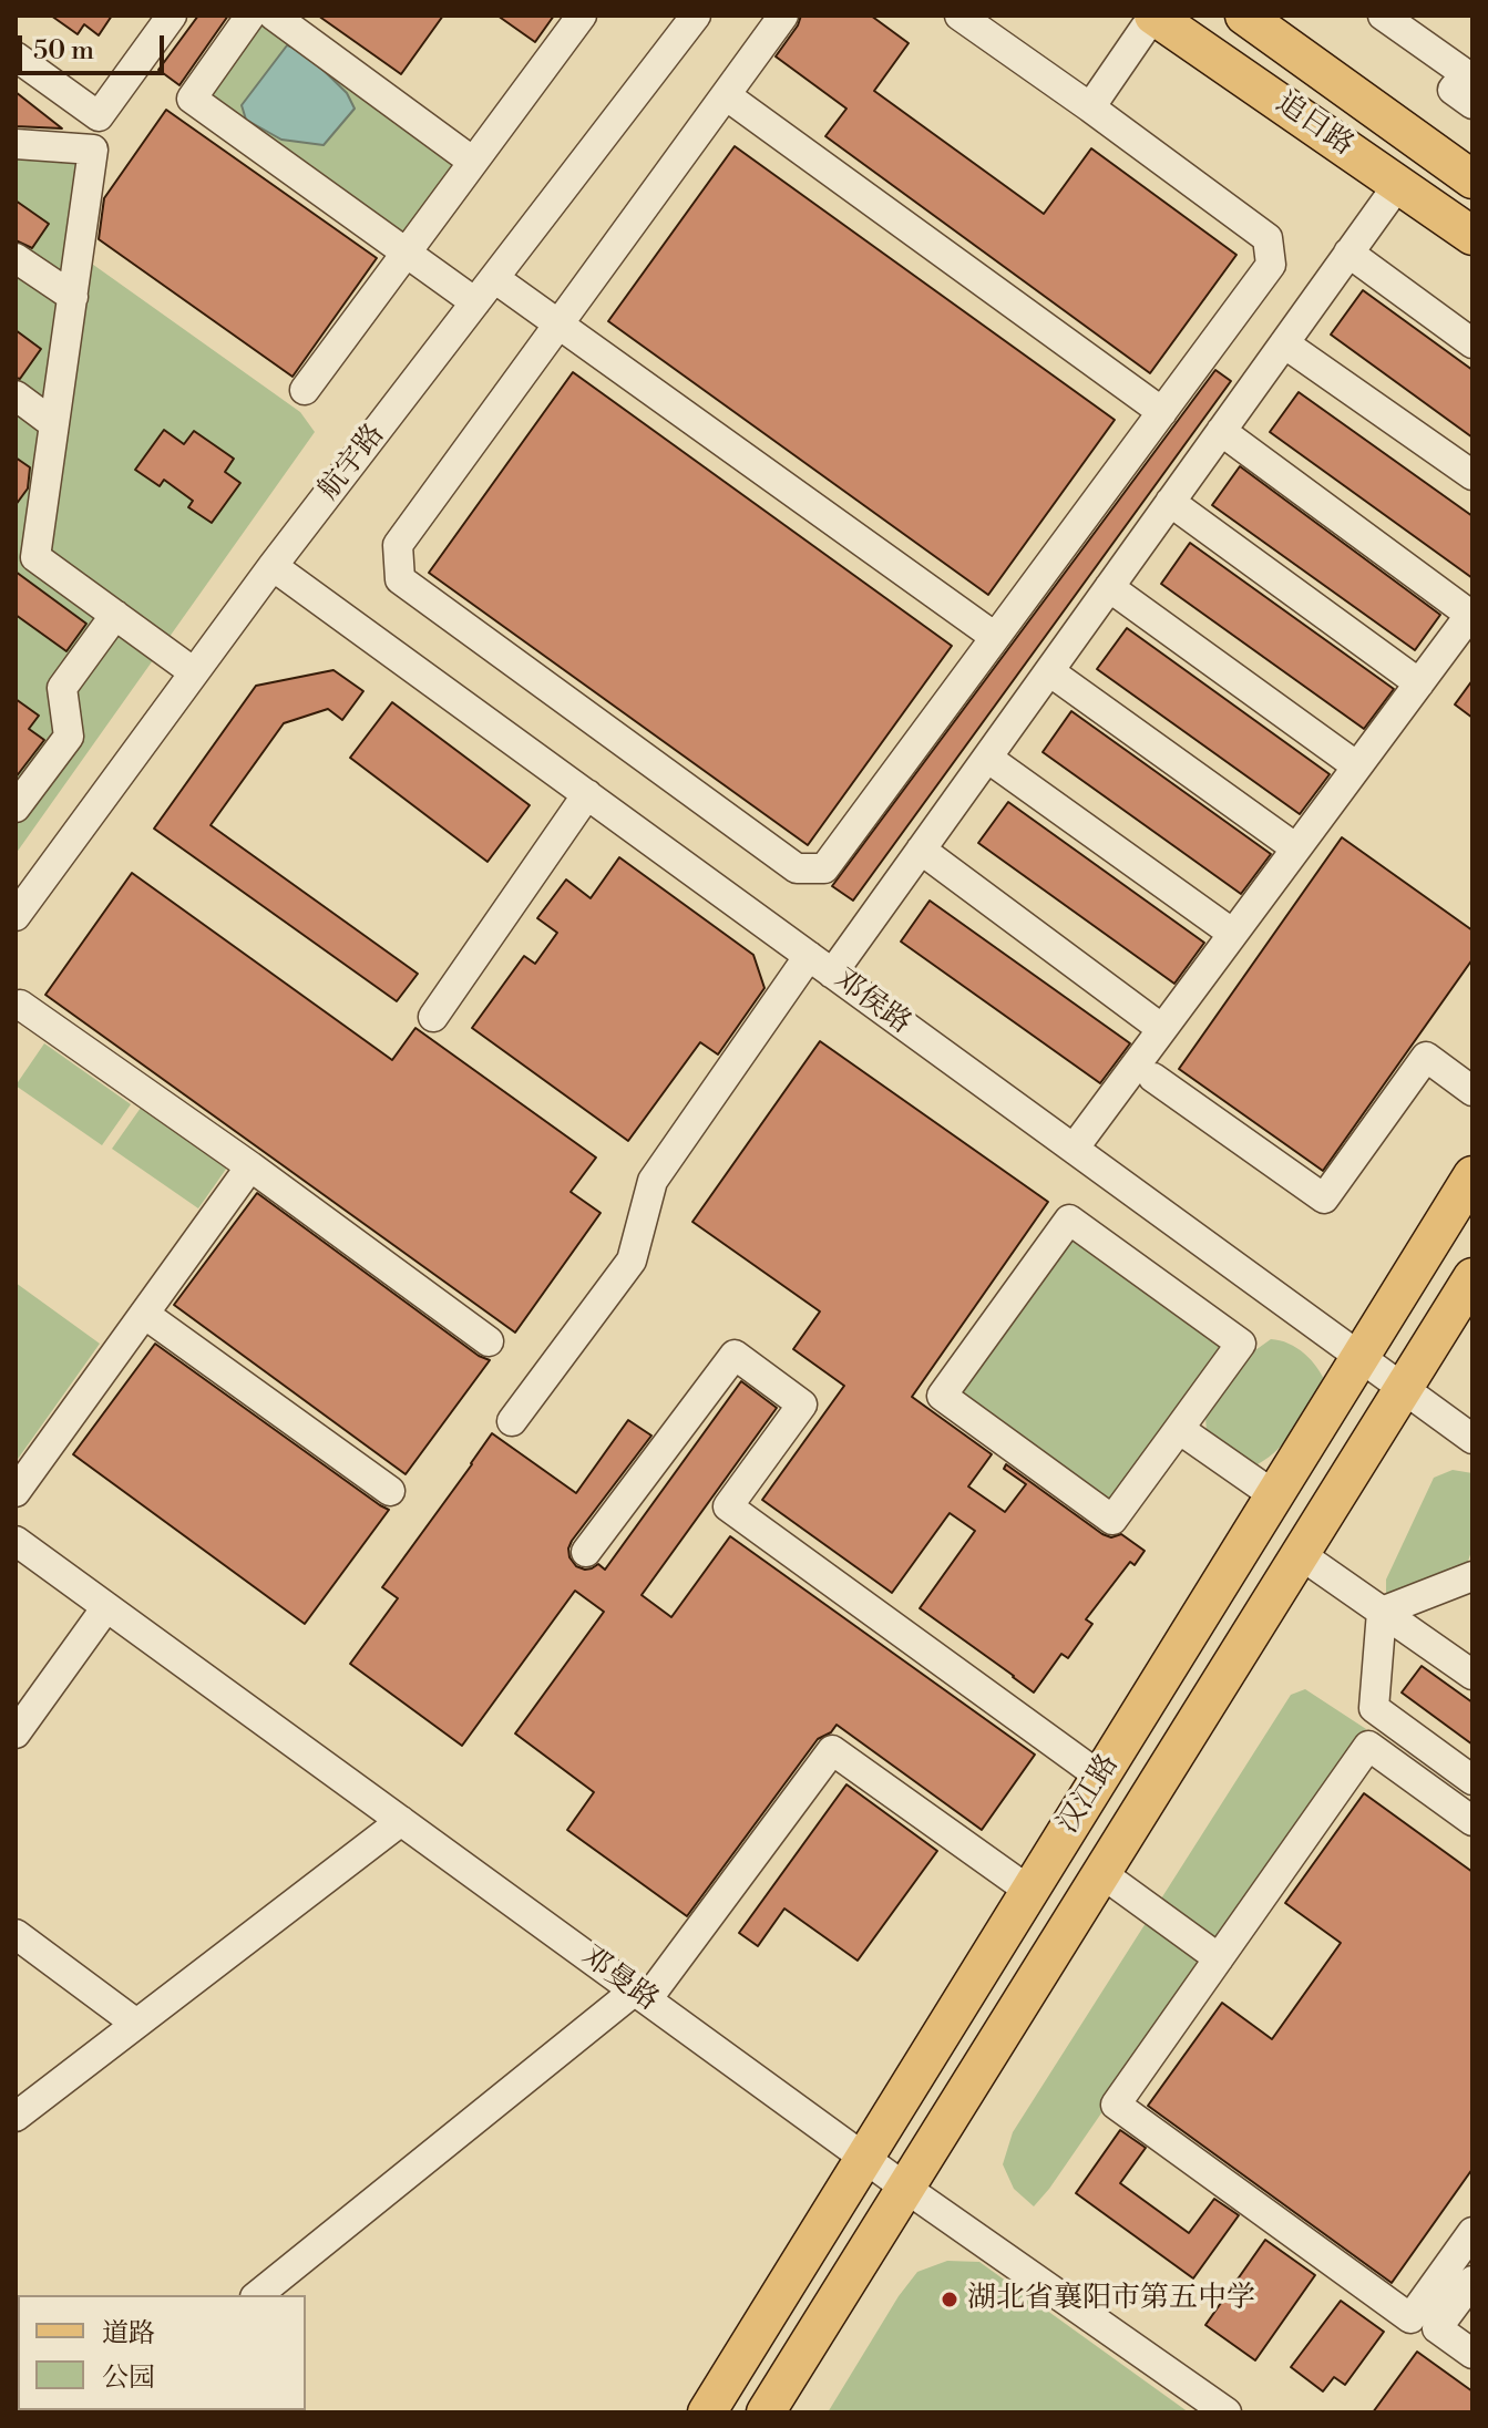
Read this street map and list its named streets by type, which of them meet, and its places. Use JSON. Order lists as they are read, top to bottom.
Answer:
{
  "streets": {
    "main road": ["追日路", "汉江路"],
    "street": ["航宇路", "邓侯路", "邓曼路"]
  },
  "crossings": [
    ["航宇路", "邓侯路"],
    ["邓侯路", "汉江路"],
    ["汉江路", "邓曼路"]
  ],
  "places": ["湖北省襄阳市第五中学"],
  "legend": ["道路", "公园"],
  "scale_bar": "50 m"
}
